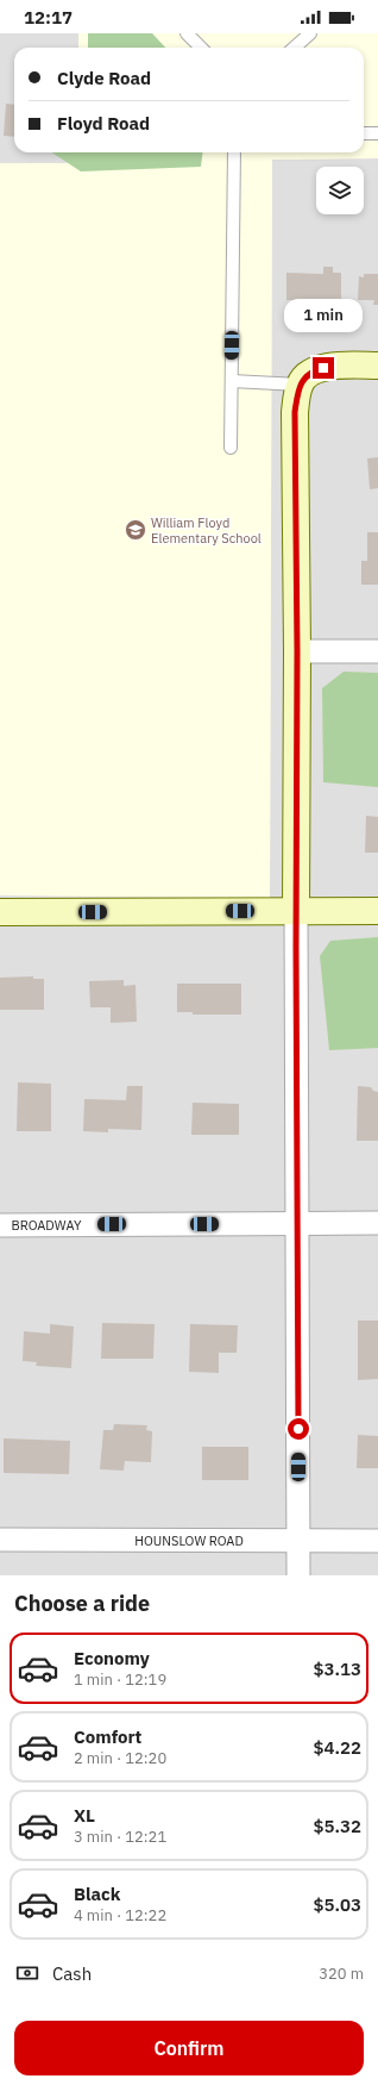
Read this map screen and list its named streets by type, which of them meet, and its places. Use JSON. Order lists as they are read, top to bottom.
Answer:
{
  "streets": {
    "street": ["BROADWAY", "HOUNSLOW ROAD"]
  },
  "places": {
    "school or university": ["William Floyd Elementary School"]
  },
  "page": {
    "status": "12:17",
    "banner": ["Clyde Road", "Floyd Road"],
    "bubble": "1 min",
    "heading": "Choose a ride",
    "list": [
      {
        "name": "Economy",
        "note": "1 min · 12:19",
        "value": "$3.13"
      },
      {
        "name": "Comfort",
        "note": "2 min · 12:20",
        "value": "$4.22"
      },
      {
        "name": "XL",
        "note": "3 min · 12:21",
        "value": "$5.32"
      },
      {
        "name": "Black",
        "note": "4 min · 12:22",
        "value": "$5.03"
      }
    ],
    "pay": ["Cash", "320 m"],
    "buttons": "Confirm"
  }
}
